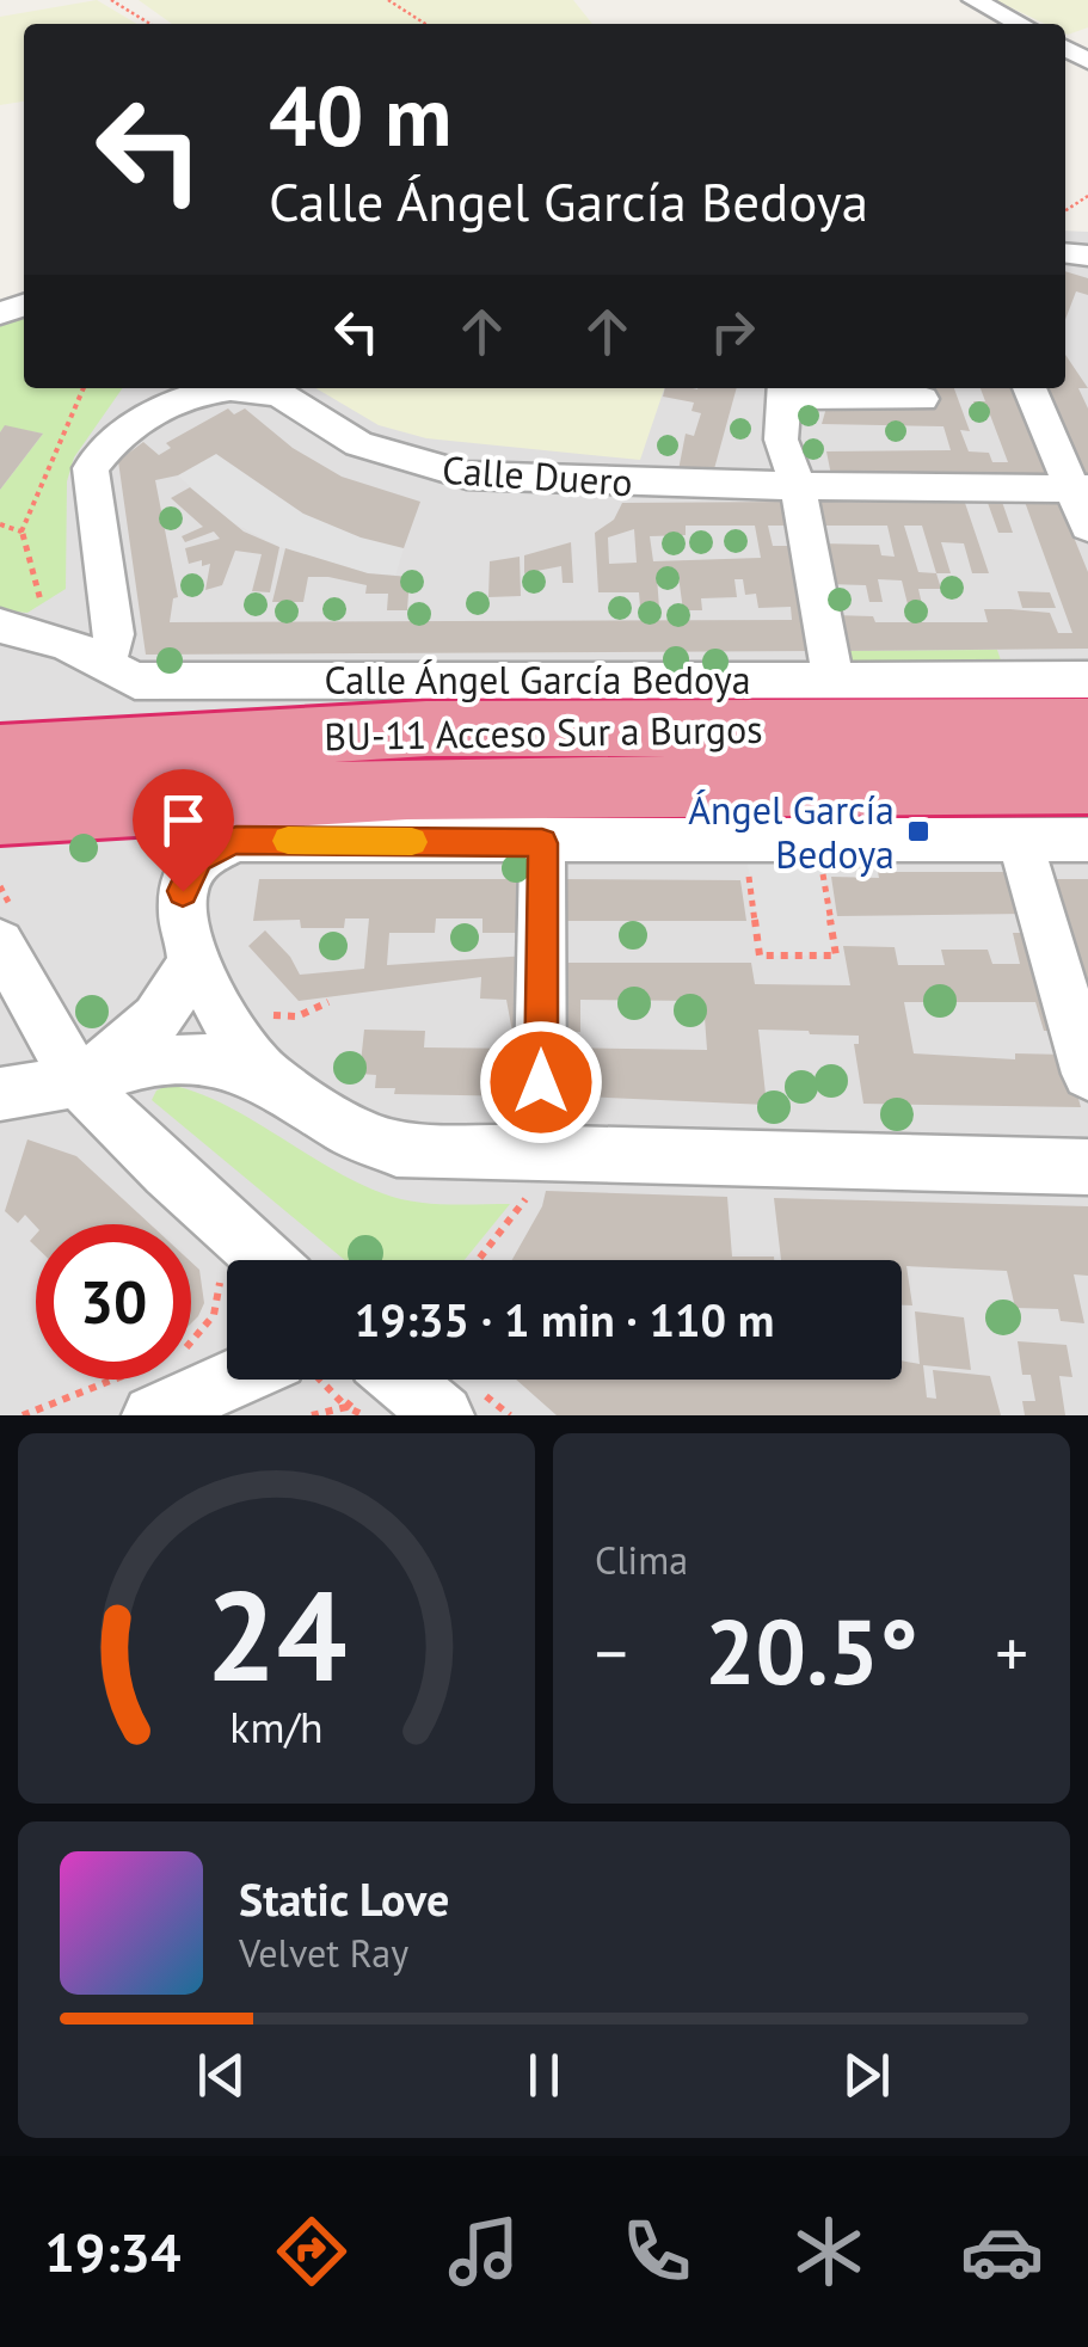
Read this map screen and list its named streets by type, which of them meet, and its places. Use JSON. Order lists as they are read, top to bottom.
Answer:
{
  "streets": {
    "highway": ["BU-11 Acceso Sur a Burgos"],
    "street": ["Calle Duero", "Calle Ángel García Bedoya"]
  },
  "crossings": [
    ["Calle Duero", "Calle Ángel García Bedoya"]
  ],
  "places": {
    "transit": ["Ángel García Bedoya"]
  },
  "page": {
    "turn": ["40 m", "Calle Ángel García Bedoya"],
    "limit": "30",
    "trip": "19:35 · 1 min · 110 m",
    "tile": "Clima",
    "heat": ["−", "20.5°", "+"],
    "song": ["Static Love", "Velvet Ray"],
    "tabs": "19:34",
    "gauge": ["24", "km/h"]
  }
}
